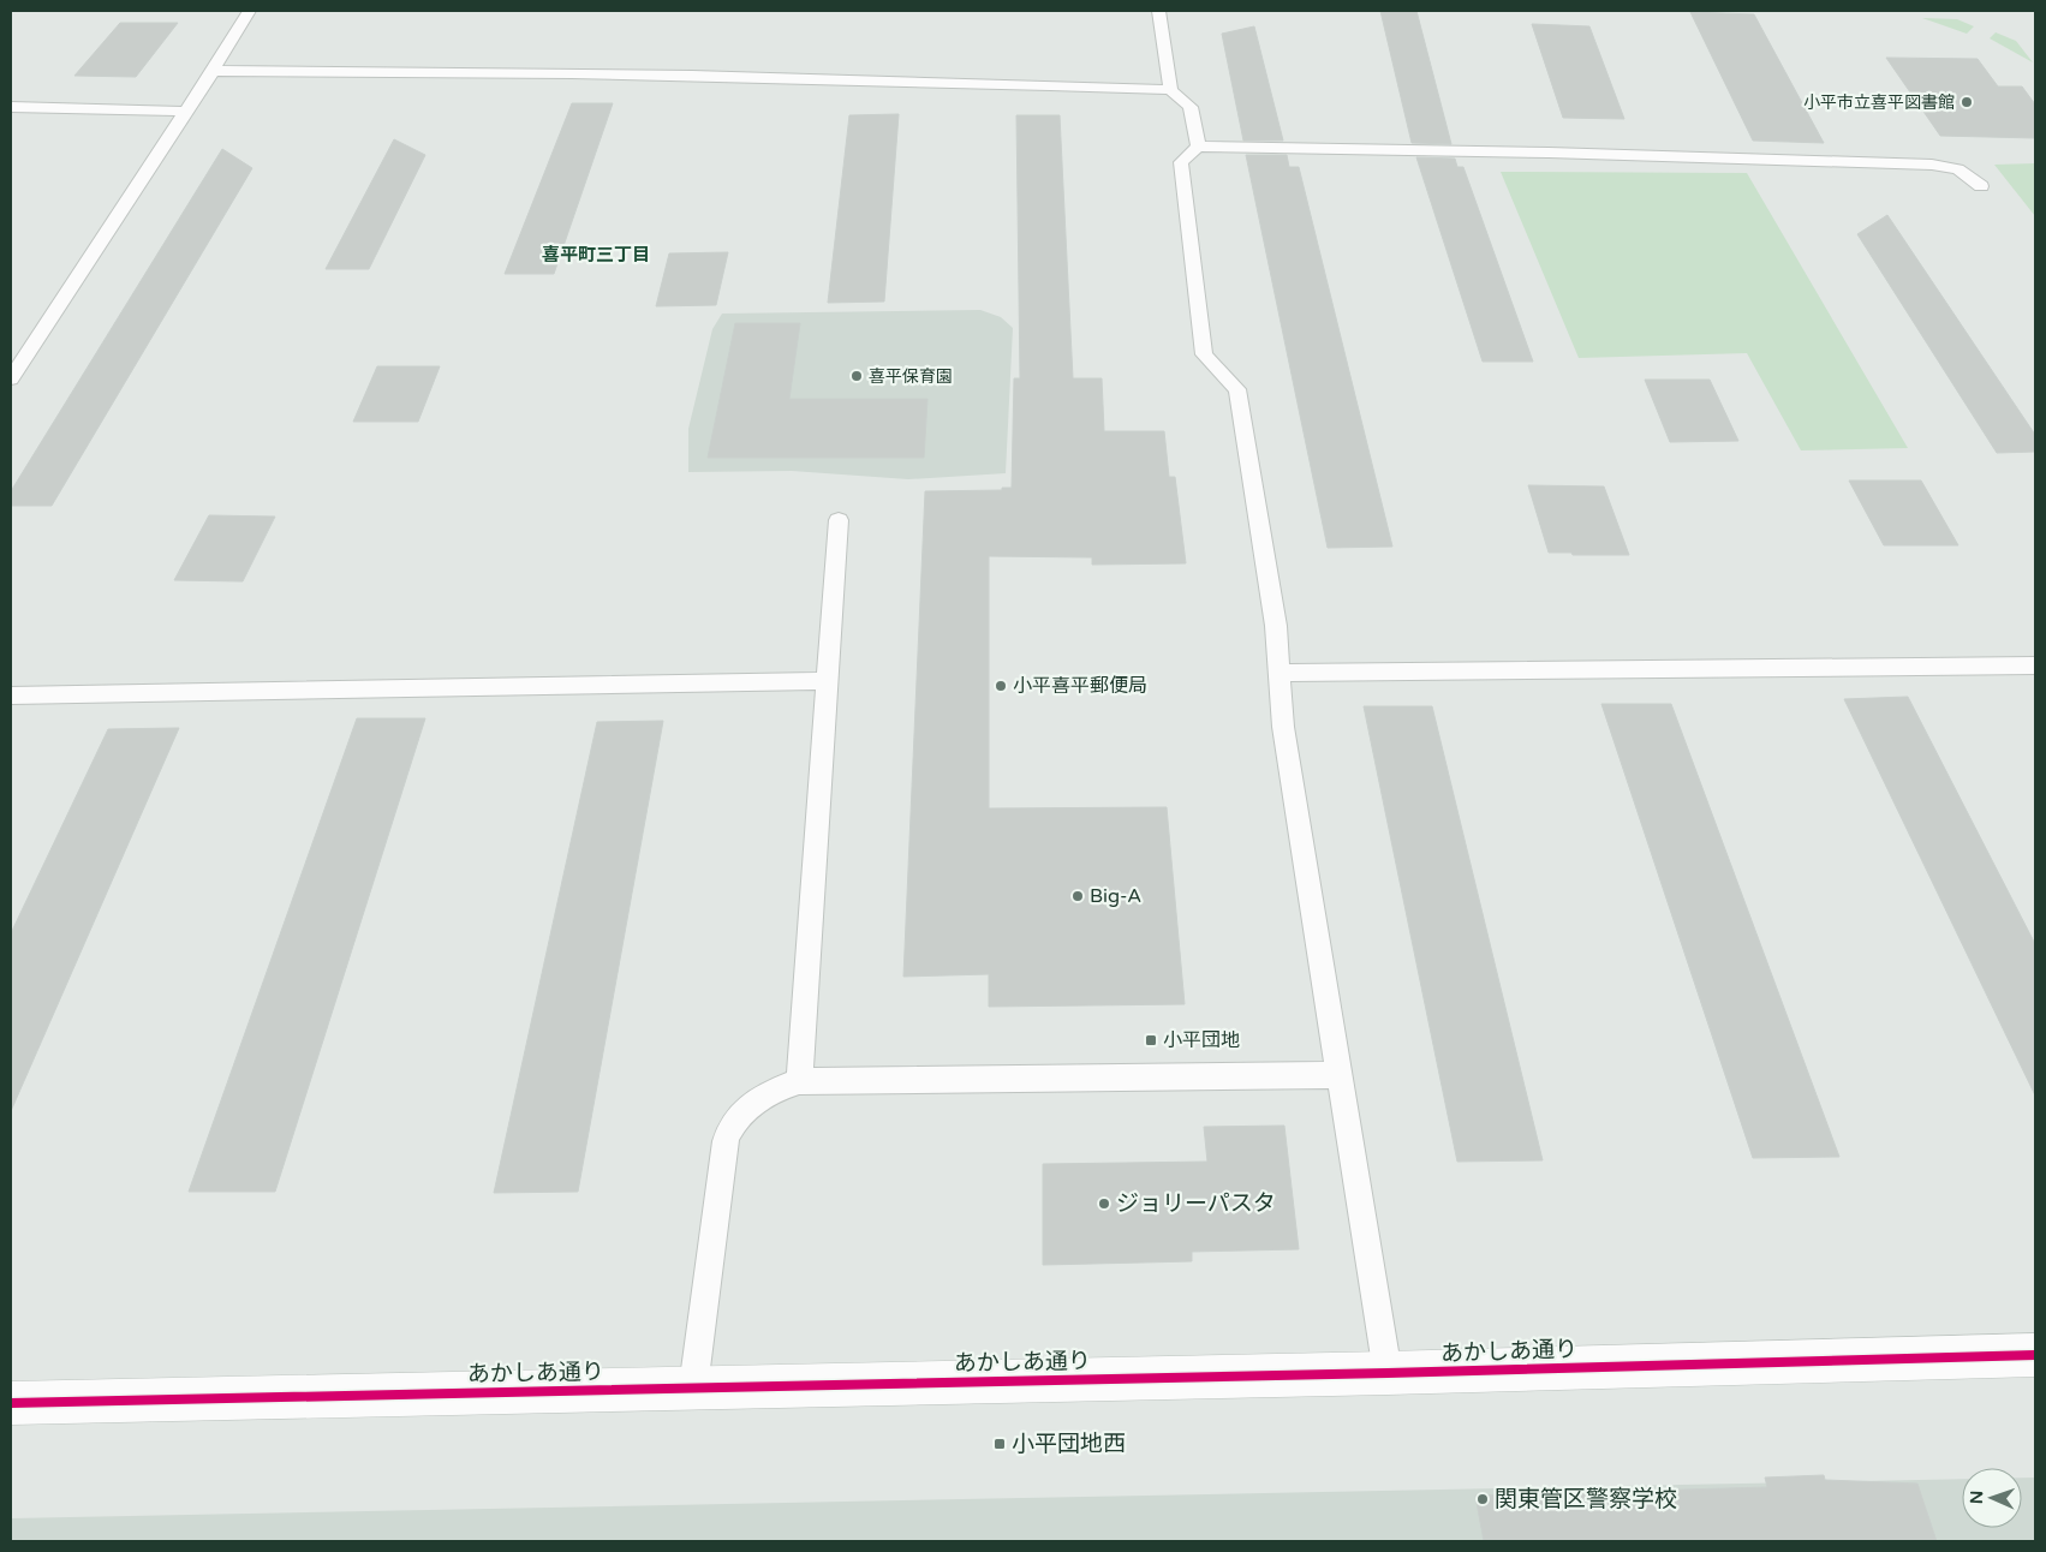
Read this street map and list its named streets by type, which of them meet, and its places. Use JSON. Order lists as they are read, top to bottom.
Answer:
{
  "streets": {
    "street": ["あかしあ通り"]
  },
  "districts": ["喜平町三丁目"],
  "places": {
    "other": [
      "小平市立喜平図書館",
      "喜平保育園",
      "小平喜平郵便局",
      "Big-A",
      "ジョリーパスタ",
      "関東管区警察学校"
    ],
    "transit": ["小平団地", "小平団地西"]
  },
  "north": "left"
}
